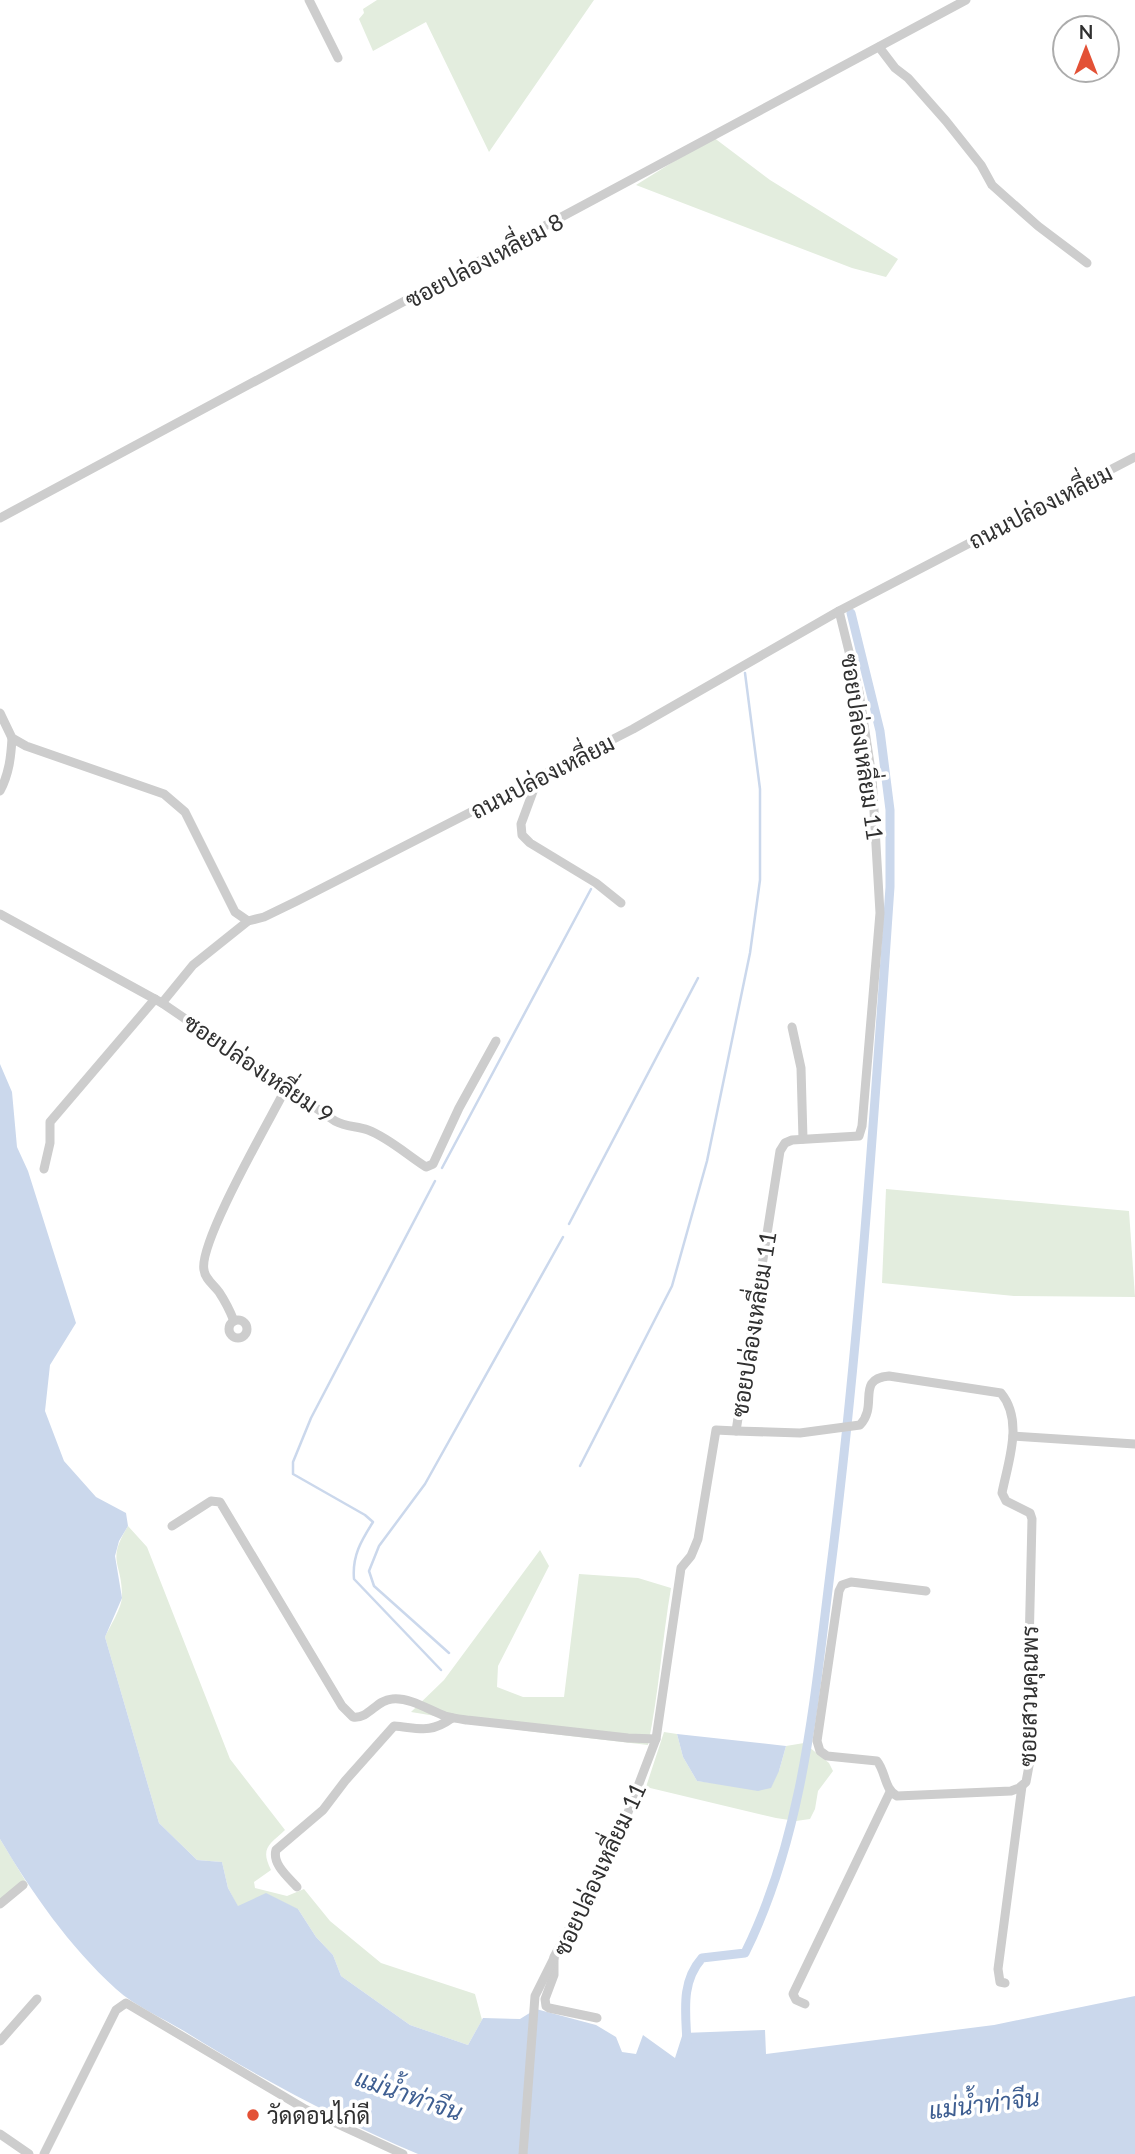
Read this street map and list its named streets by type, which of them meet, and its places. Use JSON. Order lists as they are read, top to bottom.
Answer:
{
  "streets": {
    "street": [
      "ซอยปล่องเหลี่ยม 8",
      "ถนนปล่องเหลี่ยม",
      "ซอยปล่องเหลี่ยม 11",
      "ซอยปล่องเหลี่ยม 9",
      "ซอยสวนคุณพร"
    ]
  },
  "crossings": [
    ["ถนนปล่องเหลี่ยม", "ซอยปล่องเหลี่ยม 11"],
    ["ถนนปล่องเหลี่ยม", "ซอยปล่องเหลี่ยม 9"],
    ["ซอยปล่องเหลี่ยม 11", "ซอยสวนคุณพร"]
  ],
  "water": ["แม่น้ำท่าจีน"],
  "places": ["วัดดอนไก่ดี"],
  "north": "top"
}
